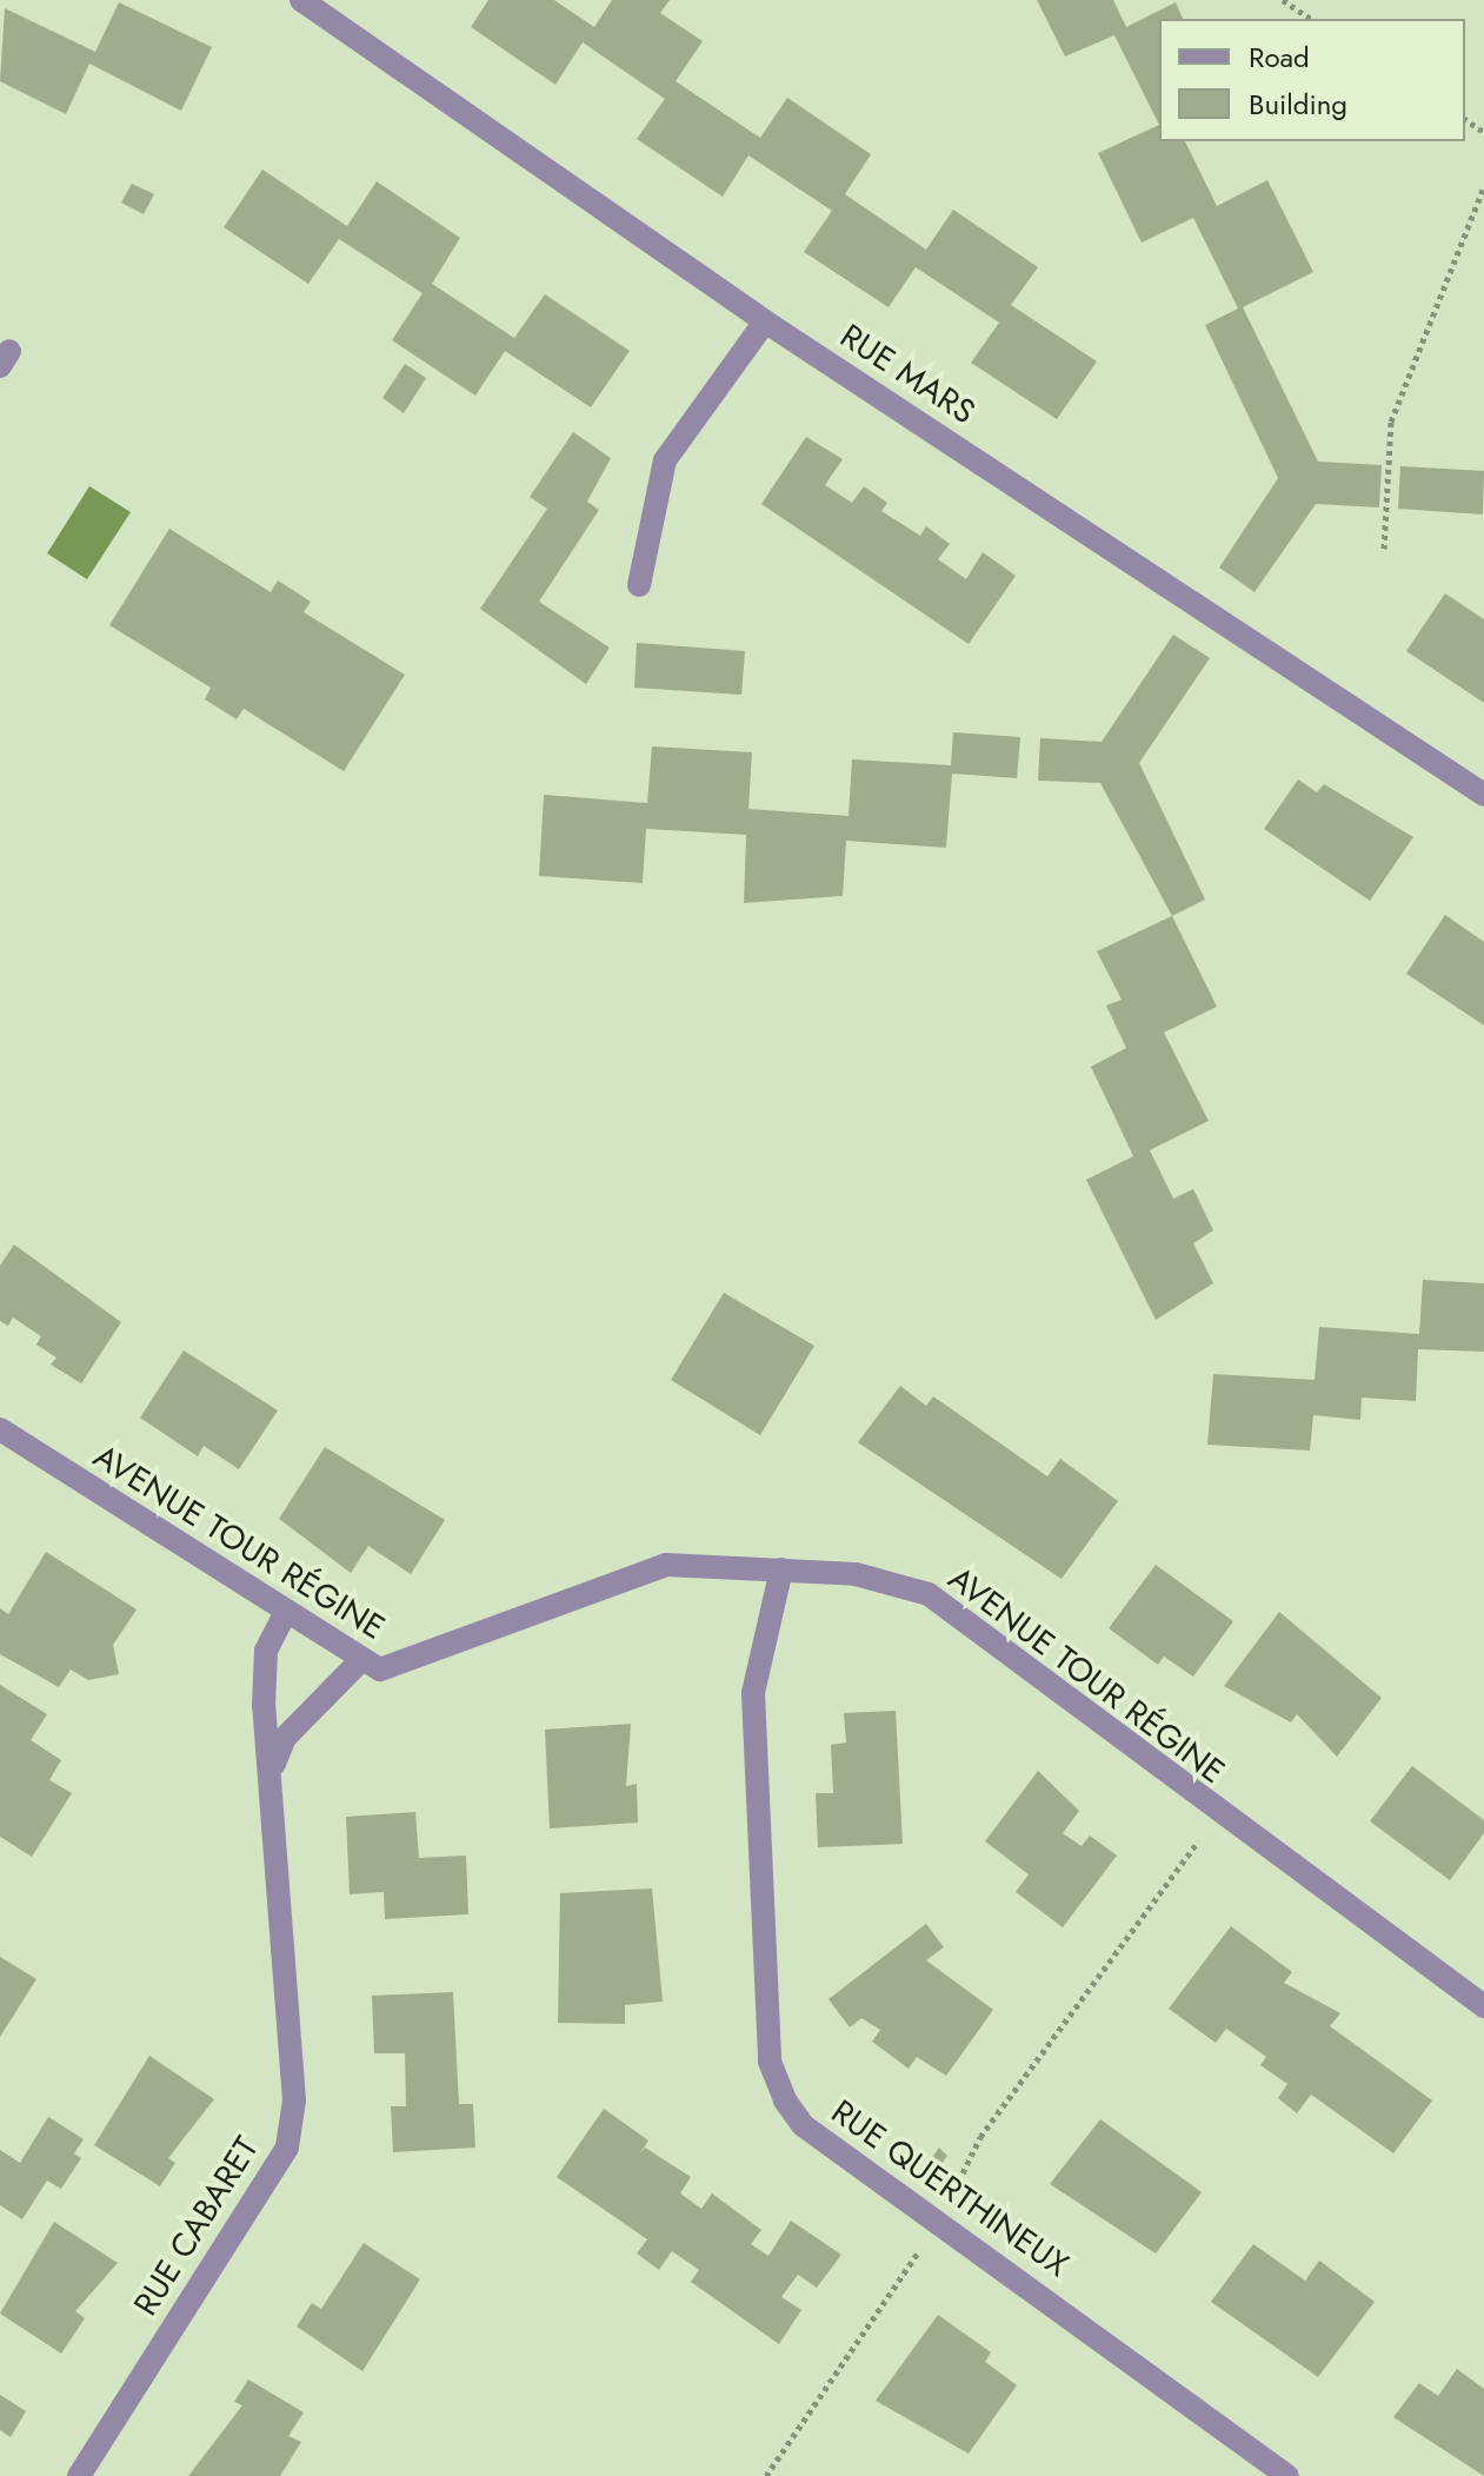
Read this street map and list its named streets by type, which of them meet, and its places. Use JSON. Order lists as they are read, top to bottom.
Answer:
{
  "streets": {
    "street": [
      "RUE MARS",
      "AVENUE TOUR RÉGINE",
      "RUE QUERTHINEUX",
      "RUE CABARET"
    ]
  },
  "crossings": [
    ["AVENUE TOUR RÉGINE", "RUE QUERTHINEUX"],
    ["AVENUE TOUR RÉGINE", "RUE CABARET"]
  ],
  "legend": ["Road", "Building"]
}
